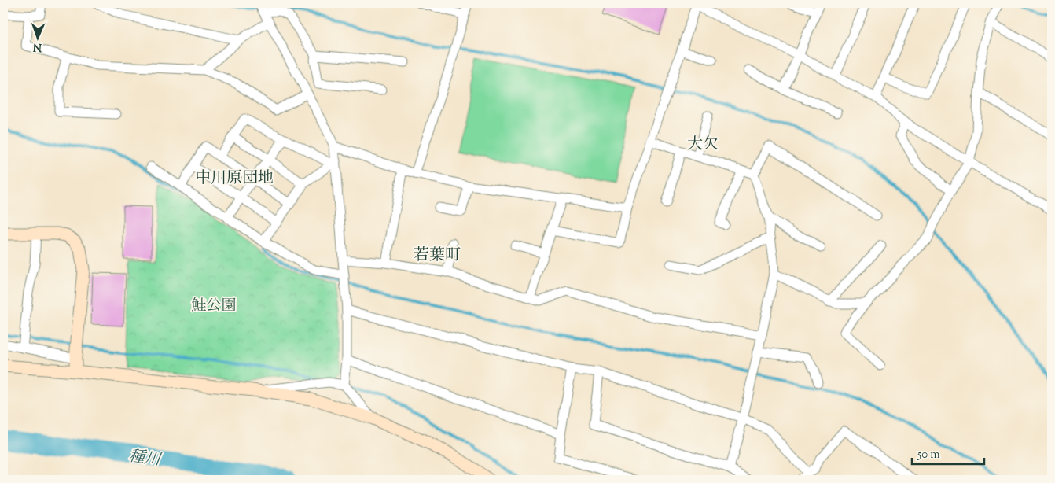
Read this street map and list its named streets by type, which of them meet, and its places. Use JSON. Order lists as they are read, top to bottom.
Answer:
{
  "districts": ["大欠", "中川原団地", "若葉町"],
  "water": ["種川"],
  "parks": ["鮭公園"],
  "scale_bar": "50 m",
  "north": "bottom"
}
